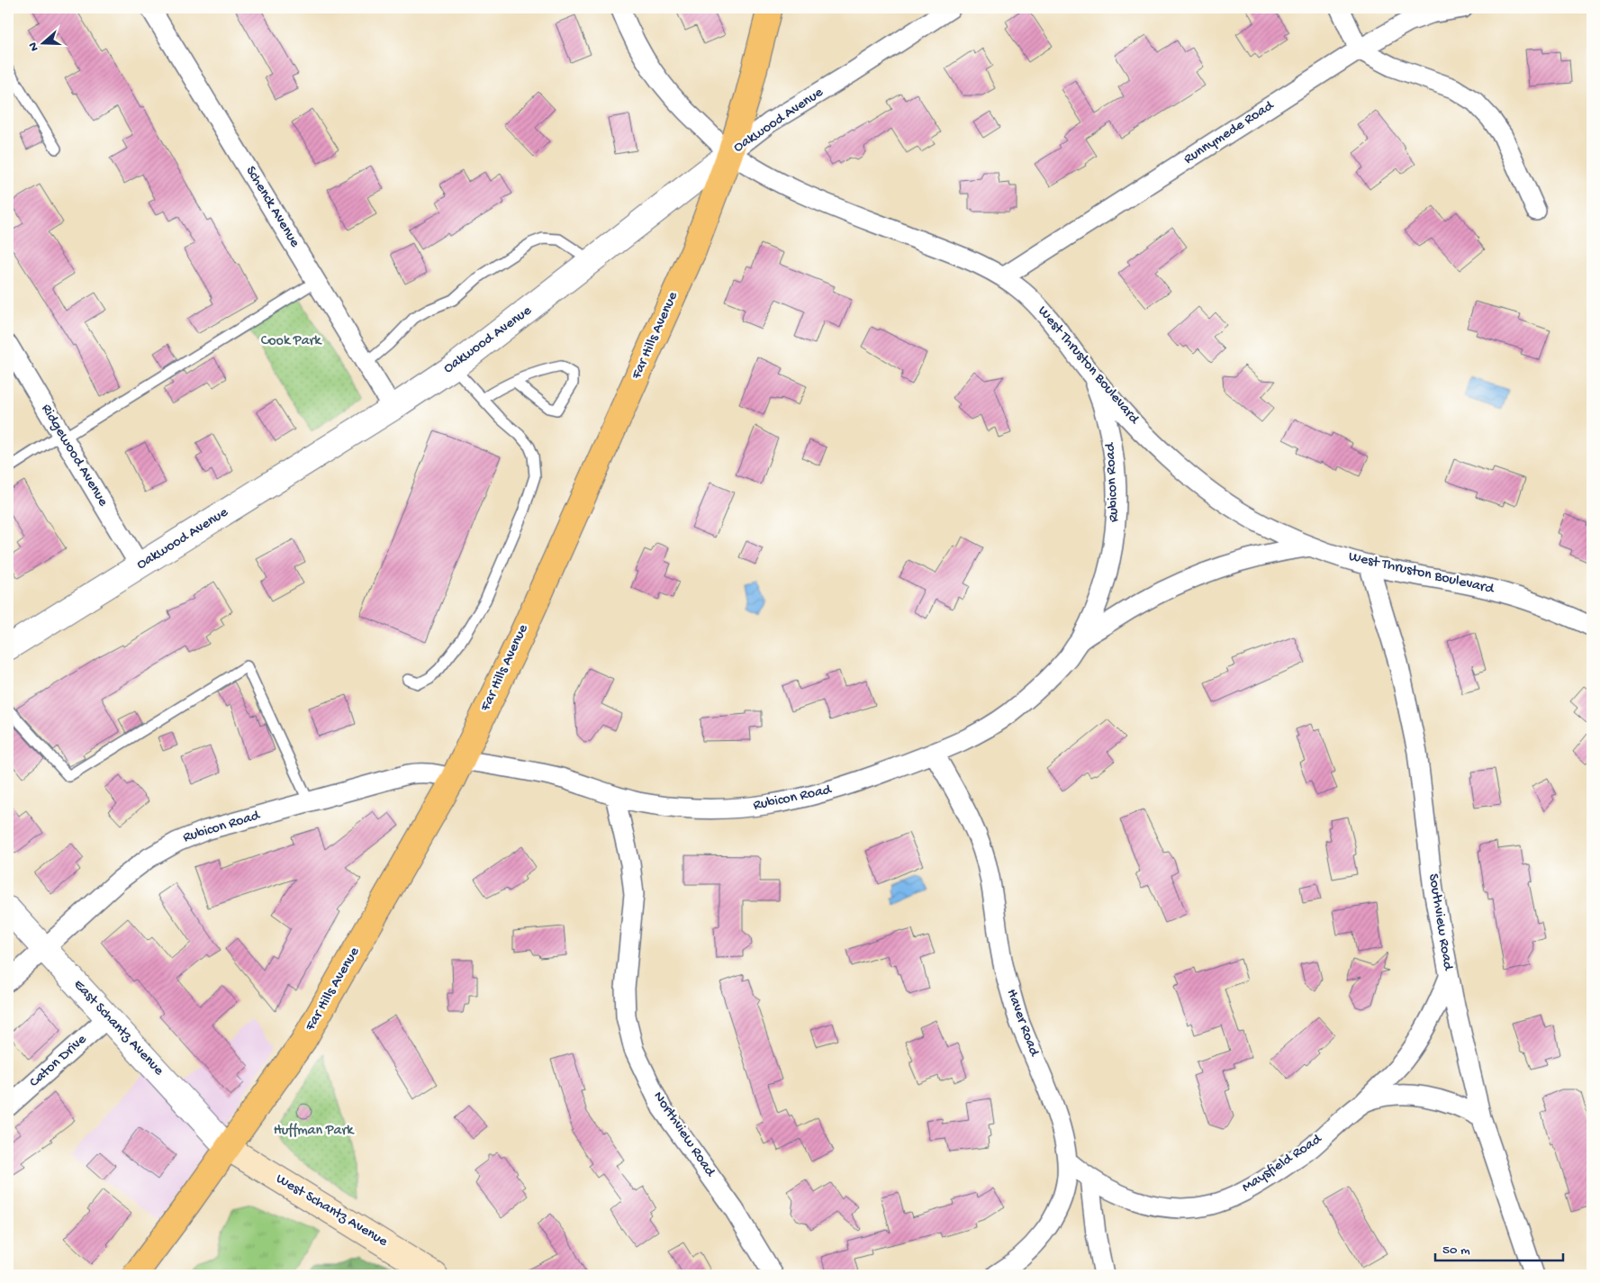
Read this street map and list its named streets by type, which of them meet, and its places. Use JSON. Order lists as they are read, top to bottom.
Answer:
{
  "streets": {
    "main road": ["Far Hills Avenue", "West Schantz Avenue"],
    "street": [
      "Oakwood Avenue",
      "Runnymede Road",
      "Schenck Avenue",
      "West Thruston Boulevard",
      "Ridgewood Avenue",
      "Rubicon Road",
      "Southview Road",
      "Haver Road",
      "East Schantz Avenue",
      "Caton Drive",
      "Northview Road",
      "Maysfield Road"
    ]
  },
  "crossings": [
    ["Oakwood Avenue", "Schenck Avenue"],
    ["Oakwood Avenue", "Far Hills Avenue"],
    ["Oakwood Avenue", "West Thruston Boulevard"],
    ["Oakwood Avenue", "Ridgewood Avenue"],
    ["Runnymede Road", "West Thruston Boulevard"],
    ["Far Hills Avenue", "West Thruston Boulevard"],
    ["Far Hills Avenue", "Rubicon Road"],
    ["Far Hills Avenue", "East Schantz Avenue"],
    ["Far Hills Avenue", "West Schantz Avenue"],
    ["West Thruston Boulevard", "Rubicon Road"],
    ["West Thruston Boulevard", "Southview Road"],
    ["Rubicon Road", "Haver Road"],
    ["Rubicon Road", "East Schantz Avenue"],
    ["Rubicon Road", "Northview Road"],
    ["Southview Road", "Maysfield Road"],
    ["Haver Road", "Maysfield Road"],
    ["East Schantz Avenue", "Caton Drive"],
    ["East Schantz Avenue", "West Schantz Avenue"]
  ],
  "parks": ["Cook Park", "Huffman Park"],
  "scale_bar": "50 m",
  "north": "left"
}
